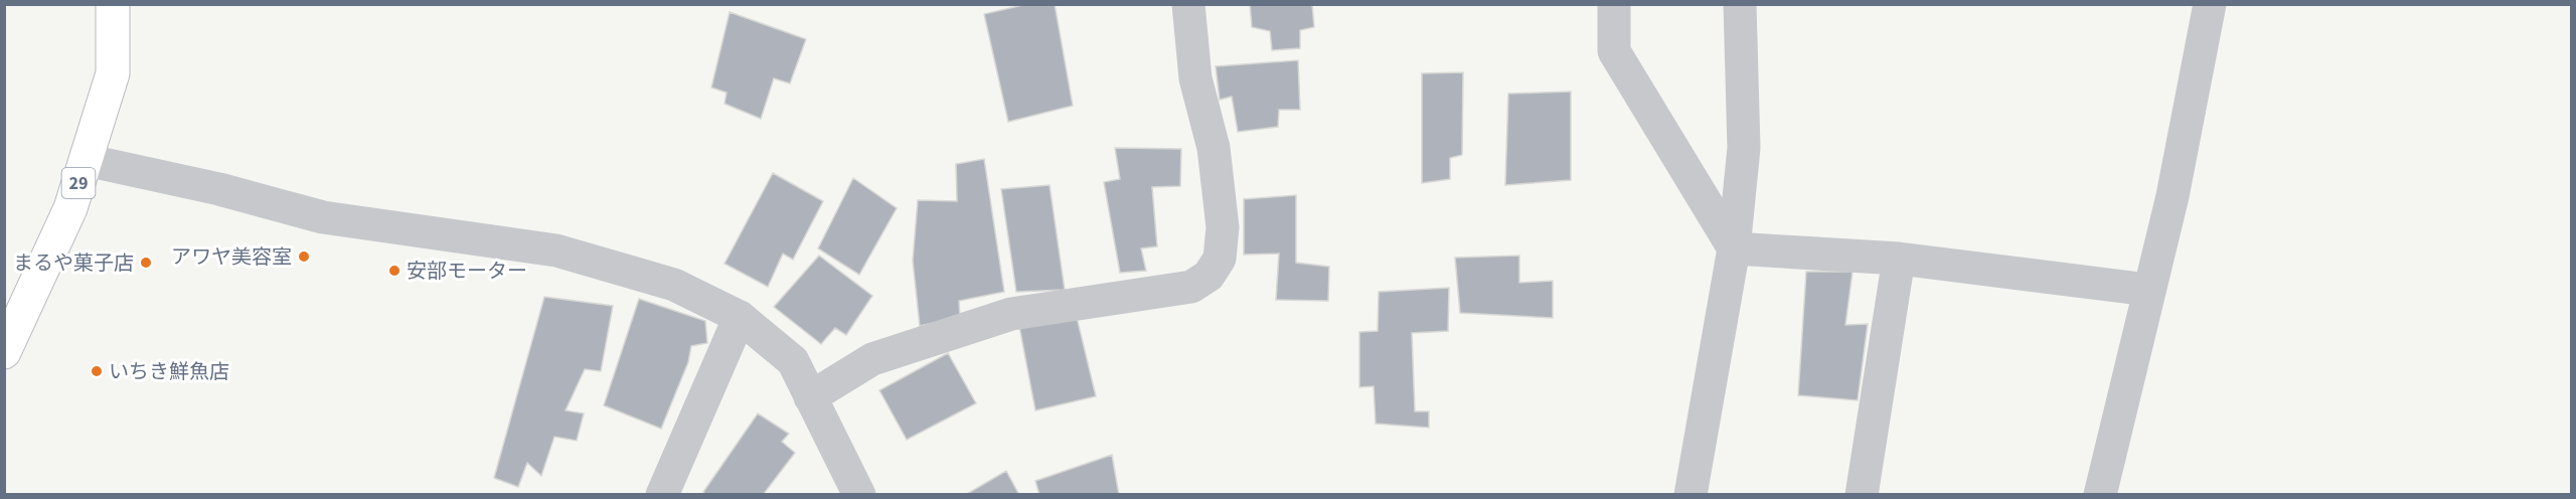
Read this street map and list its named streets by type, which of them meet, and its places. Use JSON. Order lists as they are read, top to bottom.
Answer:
{
  "streets": {
    "main road": ["29"]
  },
  "places": [
    "アワヤ美容室",
    "まるや菓子店",
    "安部モーター",
    "いちき鮮魚店"
  ]
}
